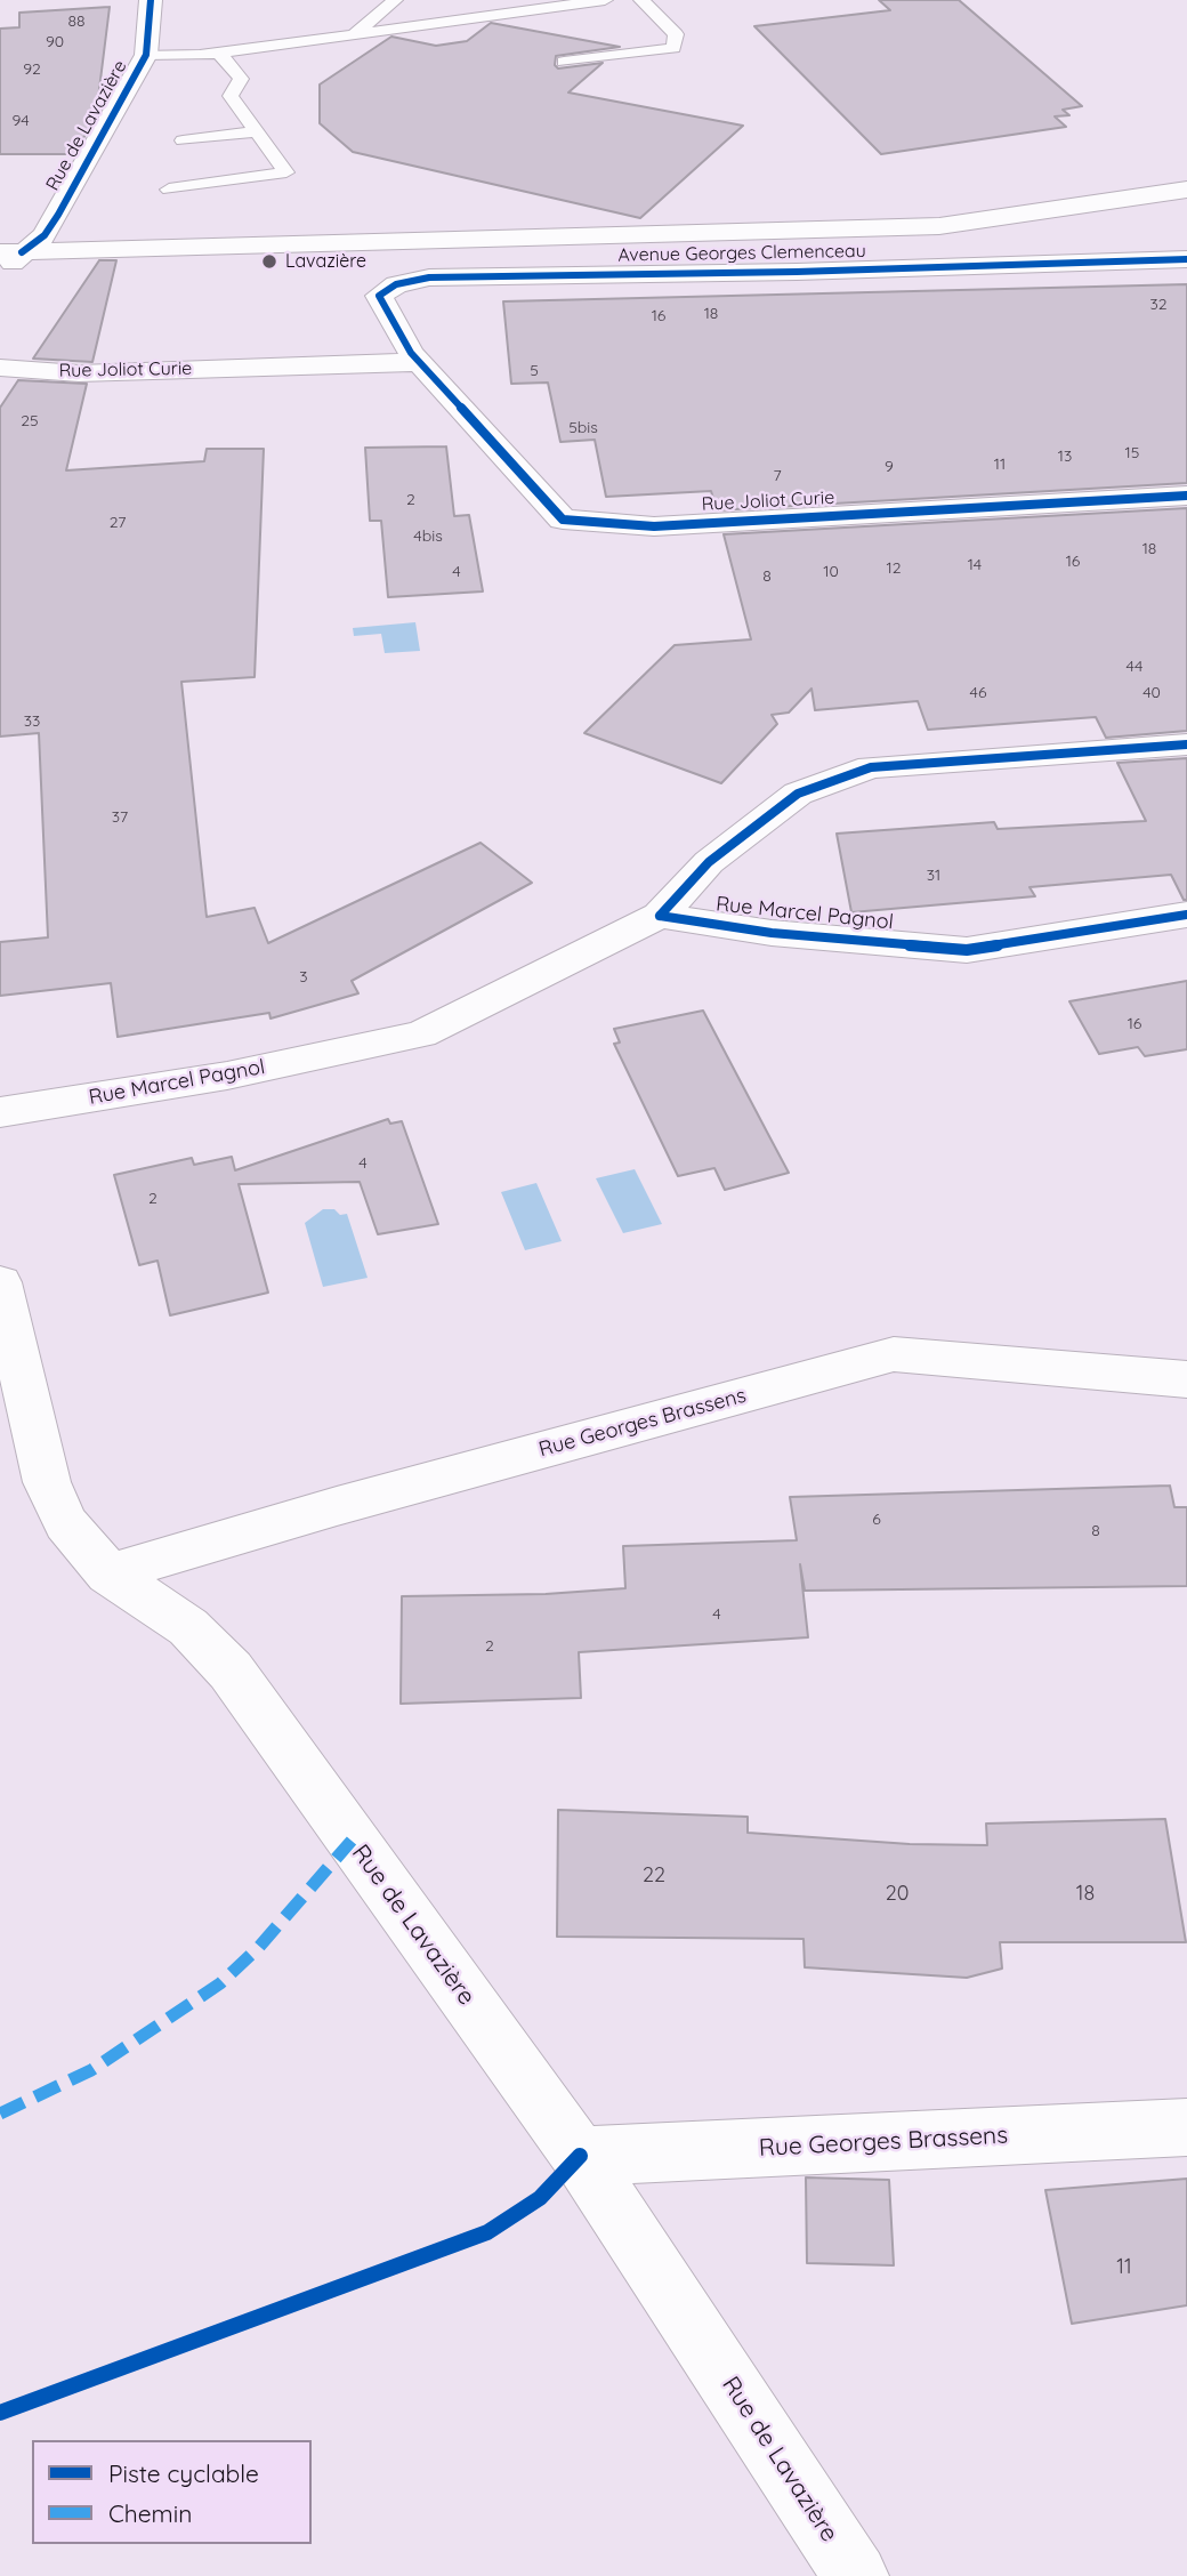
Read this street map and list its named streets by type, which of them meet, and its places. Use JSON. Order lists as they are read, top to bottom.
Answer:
{
  "streets": {
    "street": [
      "Rue de Lavazière",
      "Avenue Georges Clemenceau",
      "Rue Joliot Curie",
      "Rue Marcel Pagnol",
      "Rue Georges Brassens"
    ]
  },
  "crossings": [
    ["Rue de Lavazière", "Avenue Georges Clemenceau"],
    ["Rue de Lavazière", "Rue Georges Brassens"],
    ["Avenue Georges Clemenceau", "Rue Joliot Curie"]
  ],
  "places": ["Lavazière"],
  "house_numbers": [
    "88",
    "90",
    "92",
    "94",
    "32",
    "18",
    "16",
    "5",
    "25",
    "5bis",
    "15",
    "13",
    "11",
    "9",
    "7",
    "2",
    "27",
    "4bis",
    "18",
    "16",
    "14",
    "12",
    "4",
    "10",
    "8",
    "44",
    "46",
    "40",
    "33",
    "37",
    "31",
    "3",
    "16",
    "4",
    "2",
    "6",
    "8",
    "4",
    "2",
    "22",
    "20",
    "18",
    "11"
  ],
  "legend": ["Piste cyclable", "Chemin"]
}
